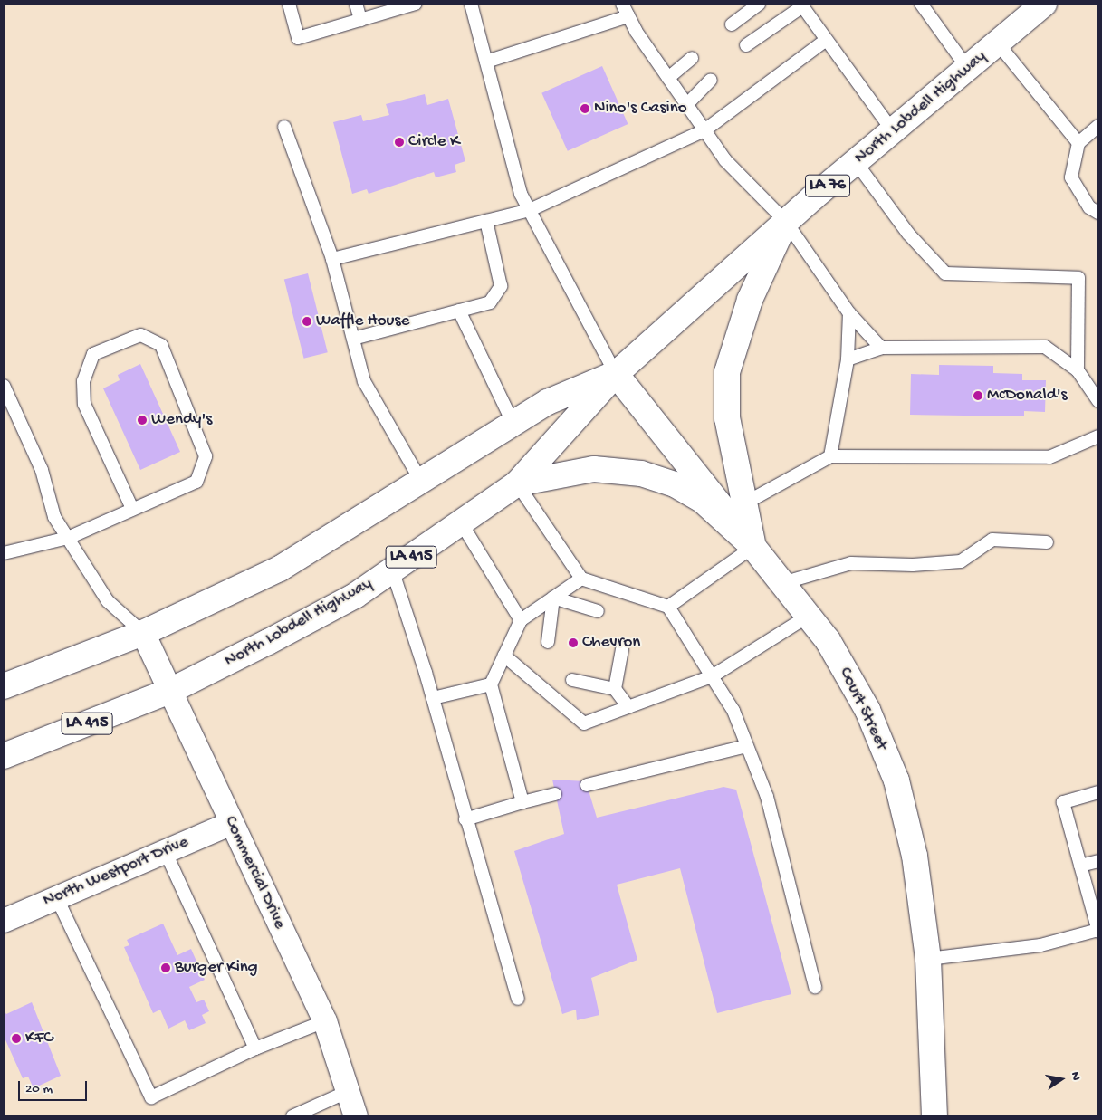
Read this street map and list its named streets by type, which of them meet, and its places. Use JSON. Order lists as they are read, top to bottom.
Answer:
{
  "streets": {
    "main road": [
      "North Lobdell Highway",
      "LA 76",
      "LA 415",
      "Court Street"
    ],
    "street": ["North Westport Drive", "Commercial Drive"]
  },
  "crossings": [
    ["North Lobdell Highway", "Court Street"],
    ["North Lobdell Highway", "Commercial Drive"],
    ["North Westport Drive", "Commercial Drive"]
  ],
  "places": [
    "Nino's Casino",
    "Circle K",
    "Waffle House",
    "McDonald's",
    "Wendy's",
    "Chevron",
    "Burger King",
    "KFC"
  ],
  "scale_bar": "20 m",
  "north": "right"
}
